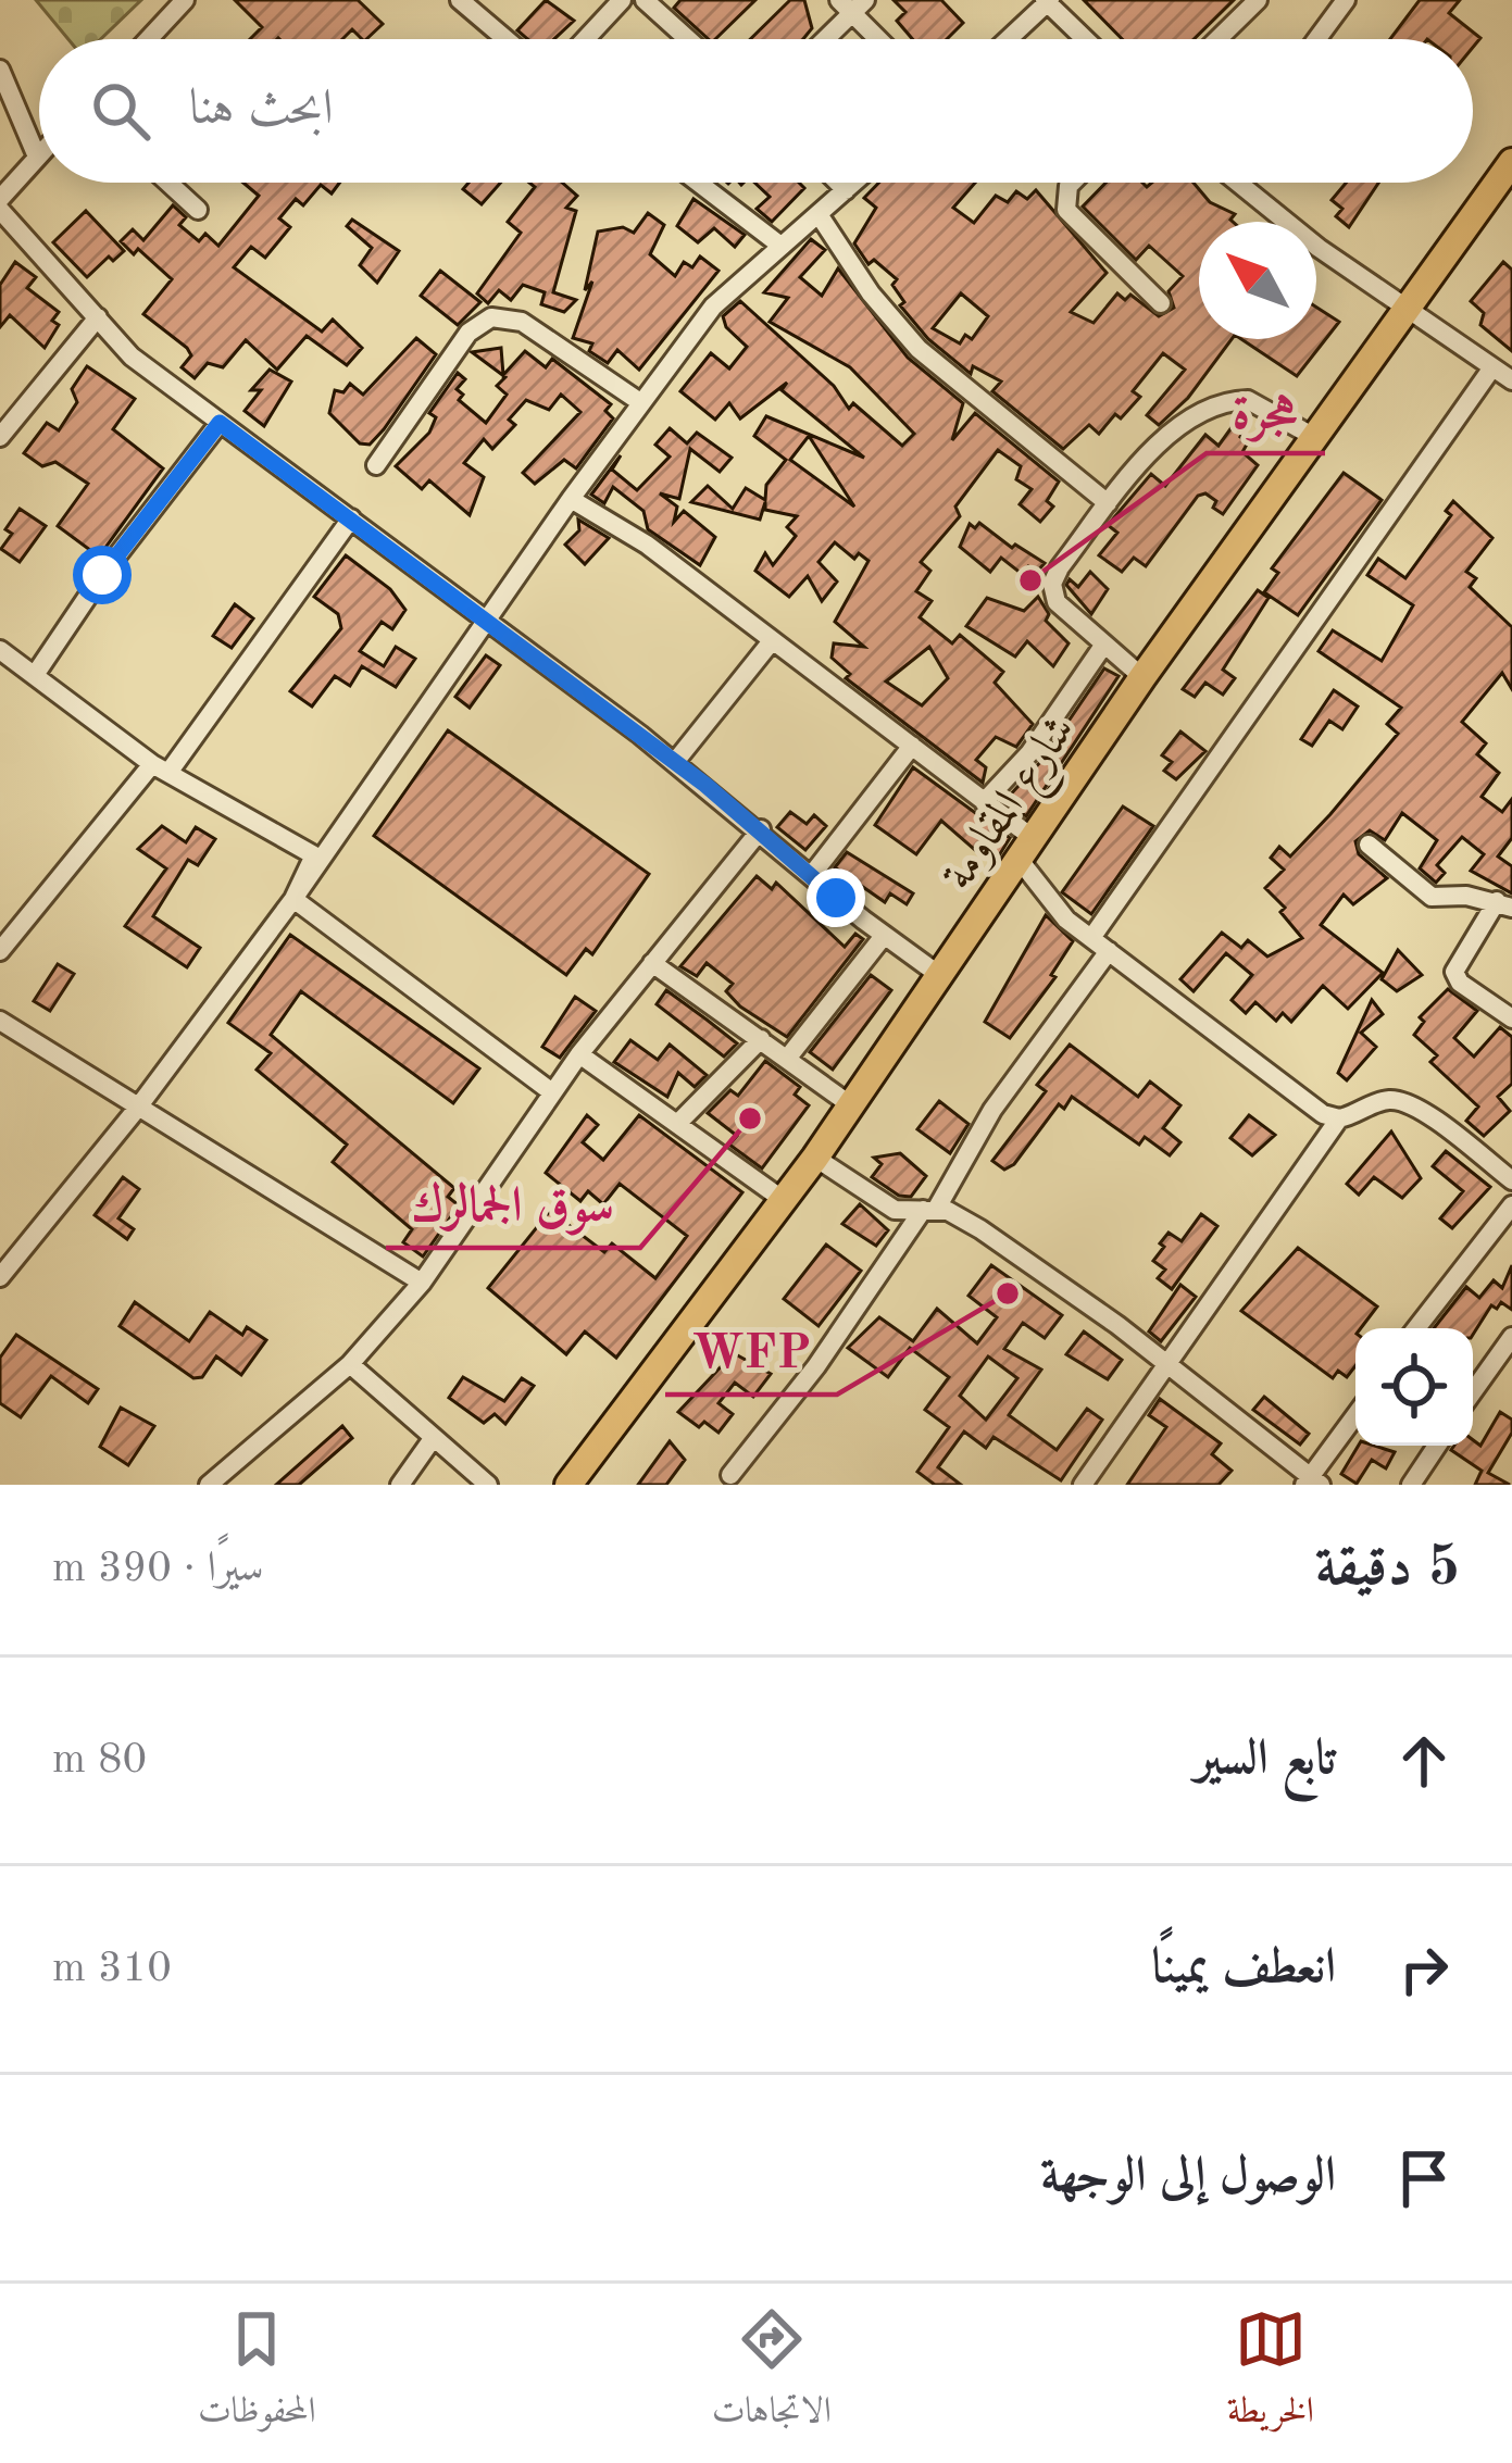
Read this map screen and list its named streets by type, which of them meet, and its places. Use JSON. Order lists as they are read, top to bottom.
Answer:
{
  "streets": {
    "highway": ["شارع المقاومة"]
  },
  "places": ["هجرة", "سوق الجمالرك", "WFP"],
  "north": "top left",
  "page": {
    "search": "ابحث هنا",
    "heading": ["5 دقيقة", "سيرًا · 390 m"],
    "list": [
      ["تابع السير", "80 m"],
      ["انعطف يمينًا", "310 m"],
      "الوصول إلى الوجهة"
    ],
    "nav": ["الخريطة", "الاتجاهات", "المحفوظات"]
  }
}
